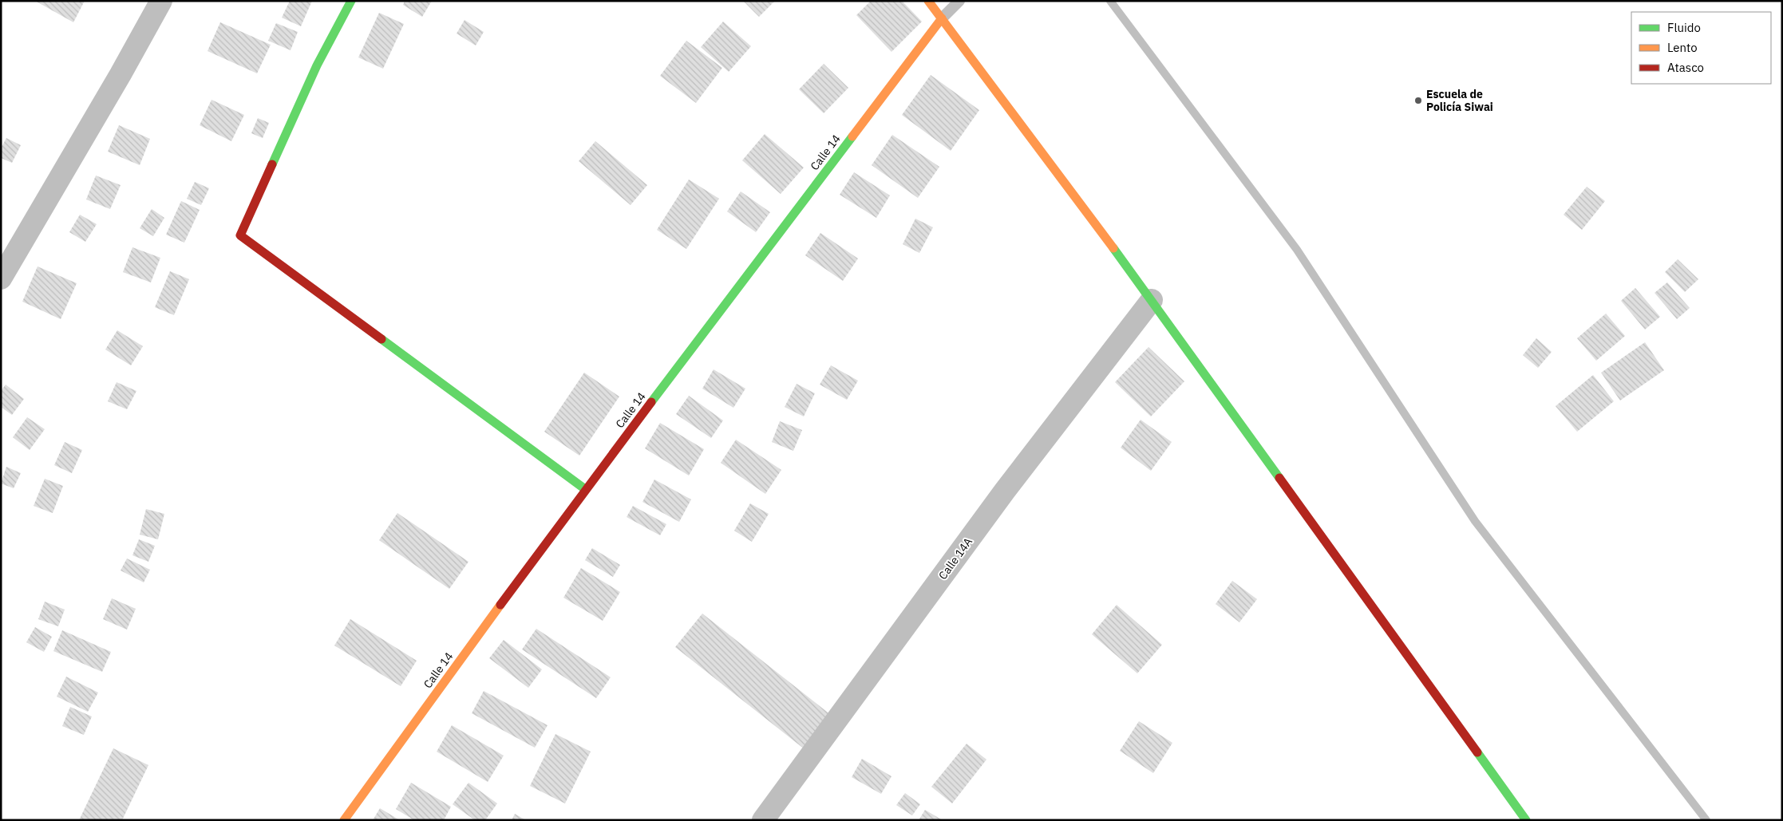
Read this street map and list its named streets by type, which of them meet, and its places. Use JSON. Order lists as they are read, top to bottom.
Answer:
{
  "streets": {
    "street": ["Calle 14", "Calle 14A"]
  },
  "places": ["Escuela de Policía Siwai"],
  "legend": ["Fluido", "Lento", "Atasco"]
}
